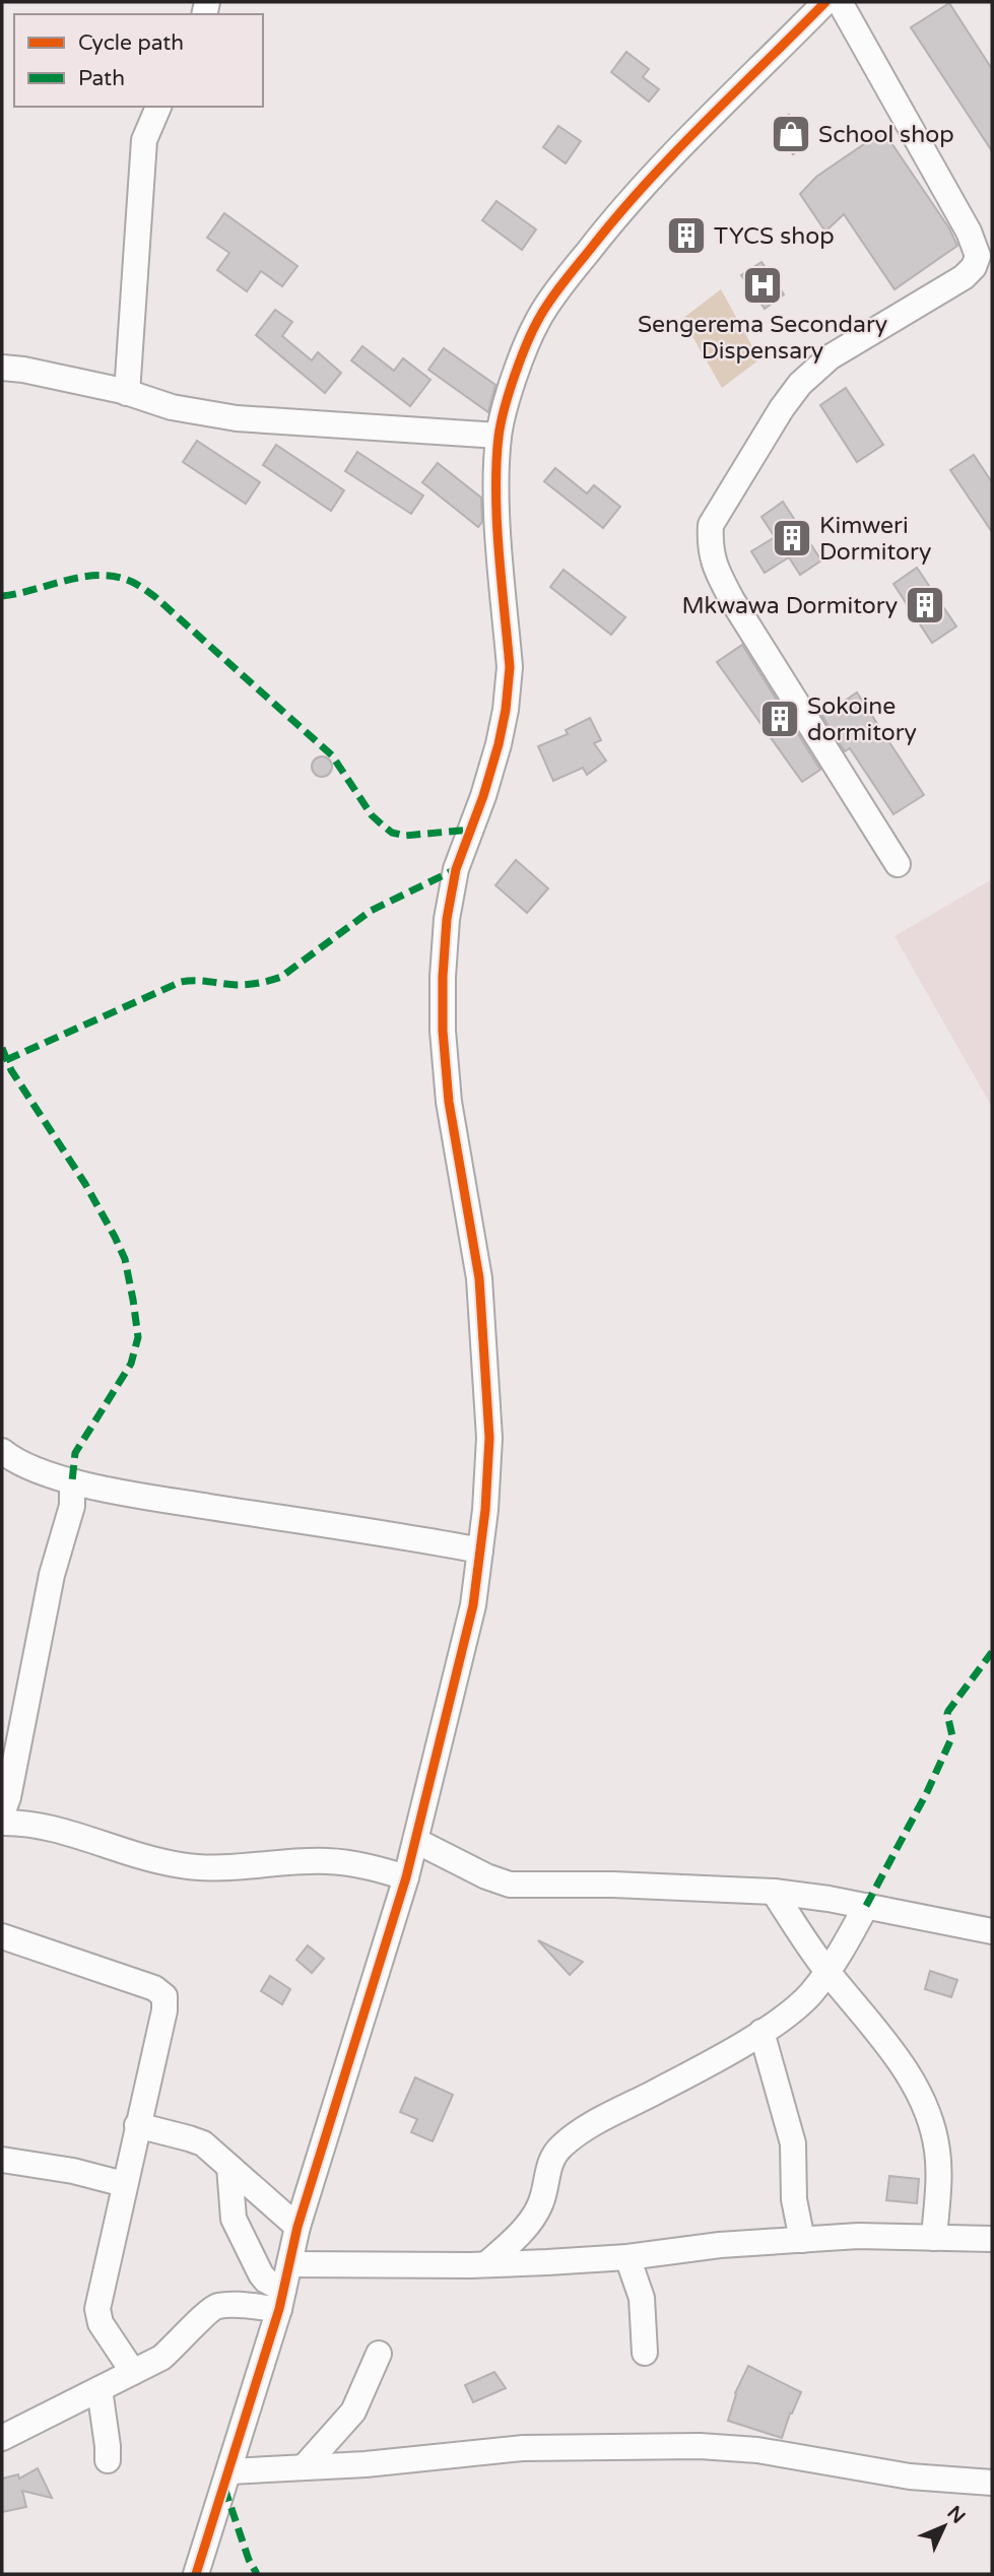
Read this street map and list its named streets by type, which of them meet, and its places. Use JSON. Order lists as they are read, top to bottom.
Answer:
{
  "places": {
    "shop": ["School shop"],
    "building": [
      "TYCS shop",
      "Kimweri Dormitory",
      "Mkwawa Dormitory",
      "Sokoine dormitory"
    ],
    "hospital": ["Sengerema Secondary Dispensary"]
  },
  "legend": ["Cycle path", "Path"],
  "north": "top right"
}
